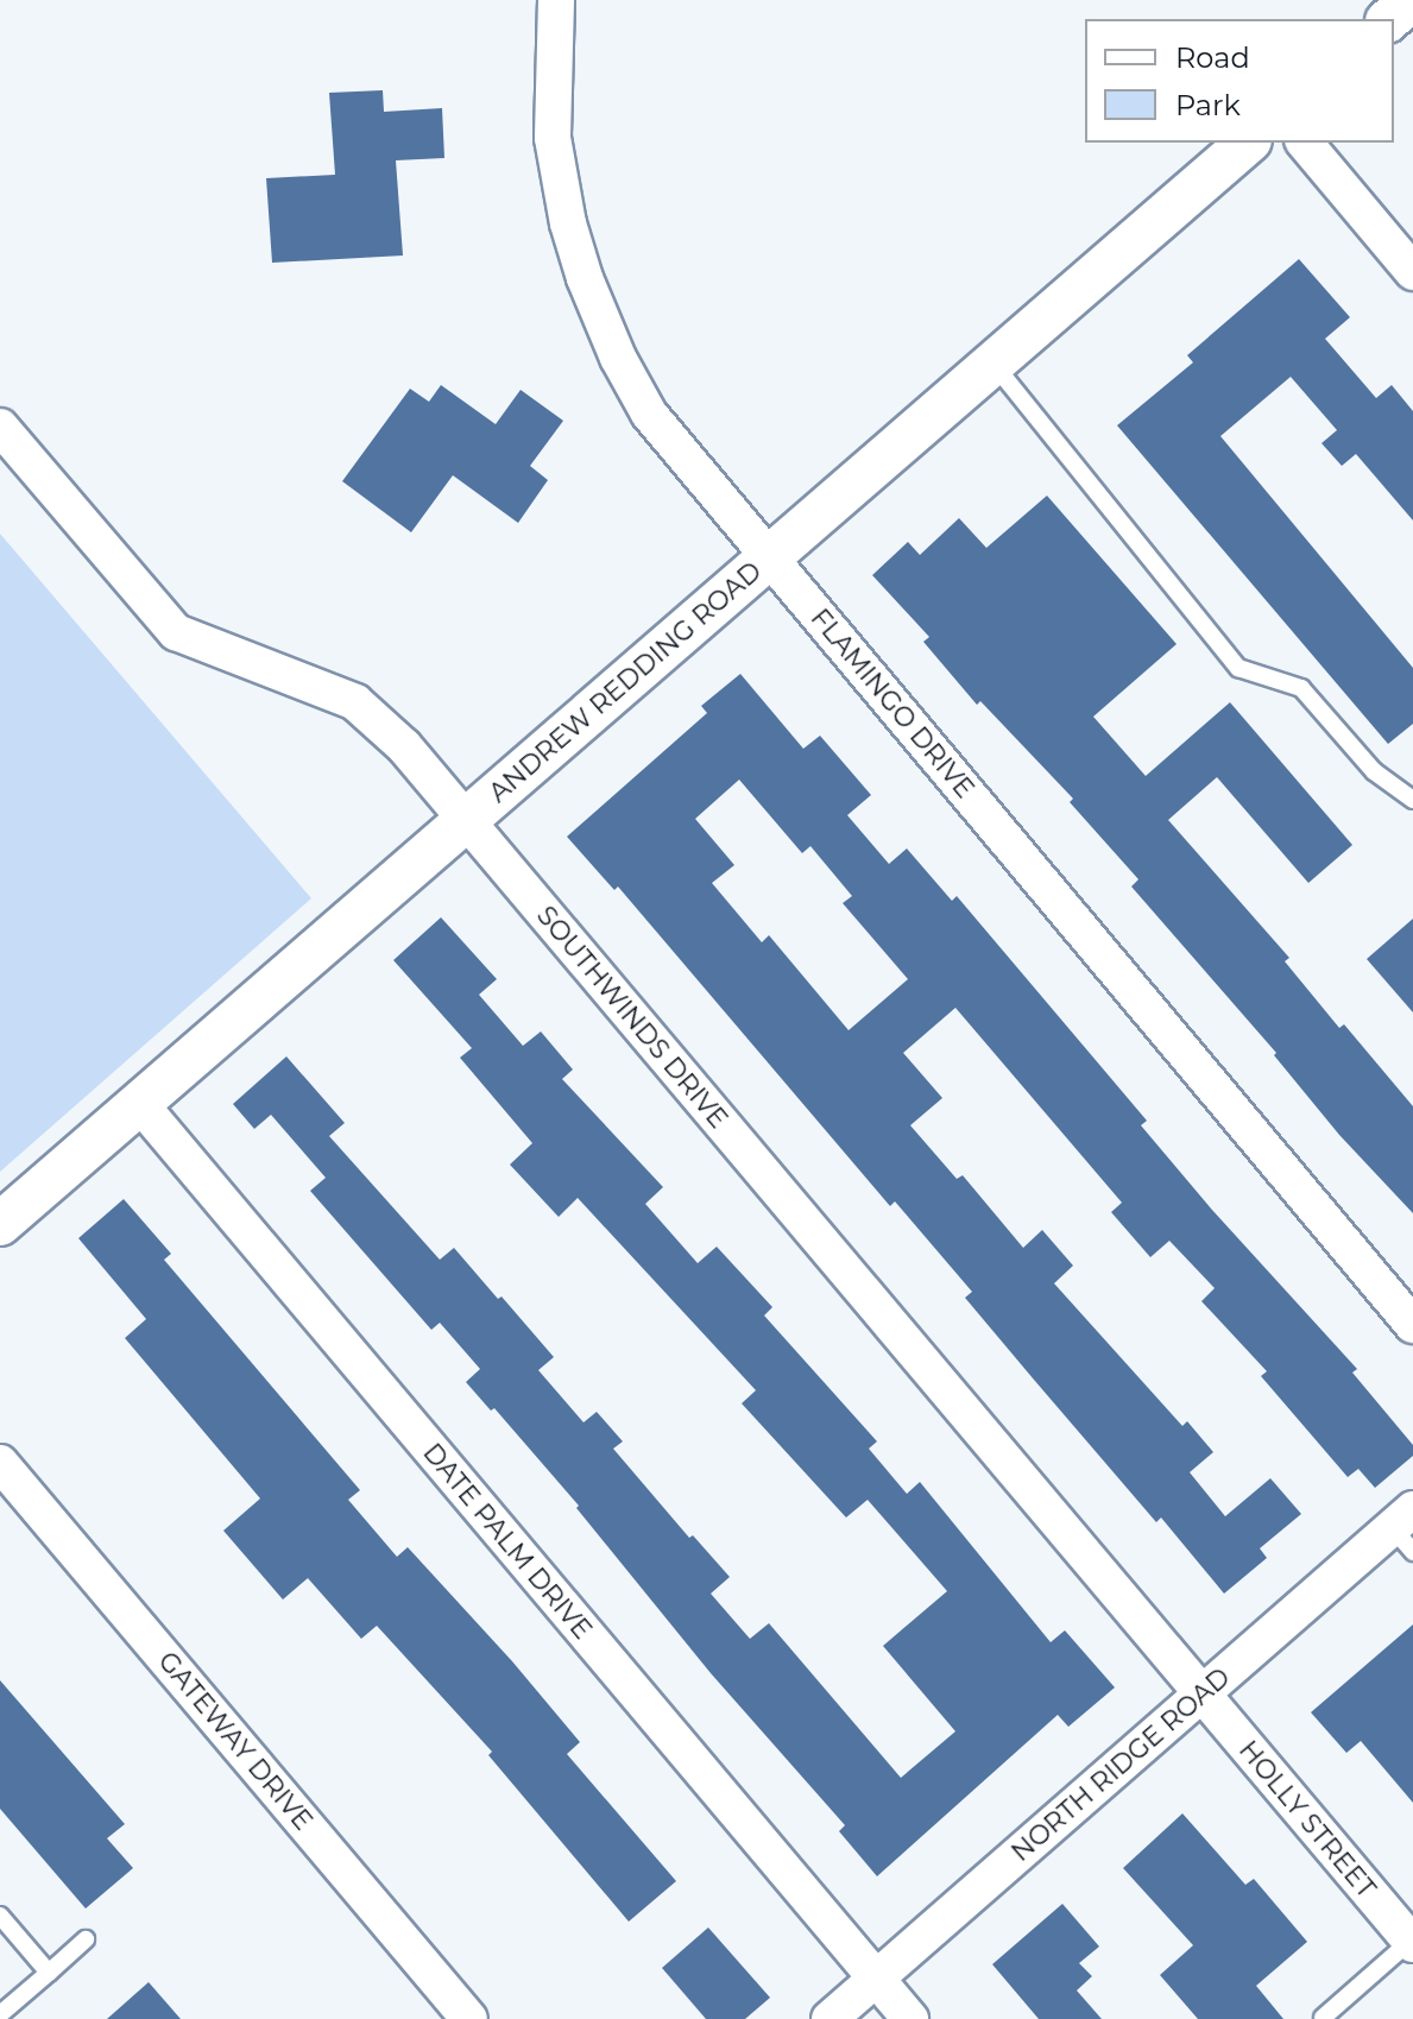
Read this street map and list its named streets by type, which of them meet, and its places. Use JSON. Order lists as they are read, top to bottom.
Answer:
{
  "streets": {
    "street": [
      "ANDREW REDDING ROAD",
      "FLAMINGO DRIVE",
      "SOUTHWINDS DRIVE",
      "DATE PALM DRIVE",
      "GATEWAY DRIVE",
      "NORTH RIDGE ROAD",
      "HOLLY STREET"
    ]
  },
  "crossings": [
    ["ANDREW REDDING ROAD", "FLAMINGO DRIVE"],
    ["ANDREW REDDING ROAD", "SOUTHWINDS DRIVE"],
    ["ANDREW REDDING ROAD", "DATE PALM DRIVE"],
    ["SOUTHWINDS DRIVE", "NORTH RIDGE ROAD"],
    ["SOUTHWINDS DRIVE", "HOLLY STREET"],
    ["DATE PALM DRIVE", "NORTH RIDGE ROAD"],
    ["NORTH RIDGE ROAD", "HOLLY STREET"]
  ],
  "legend": ["Road", "Park"]
}
